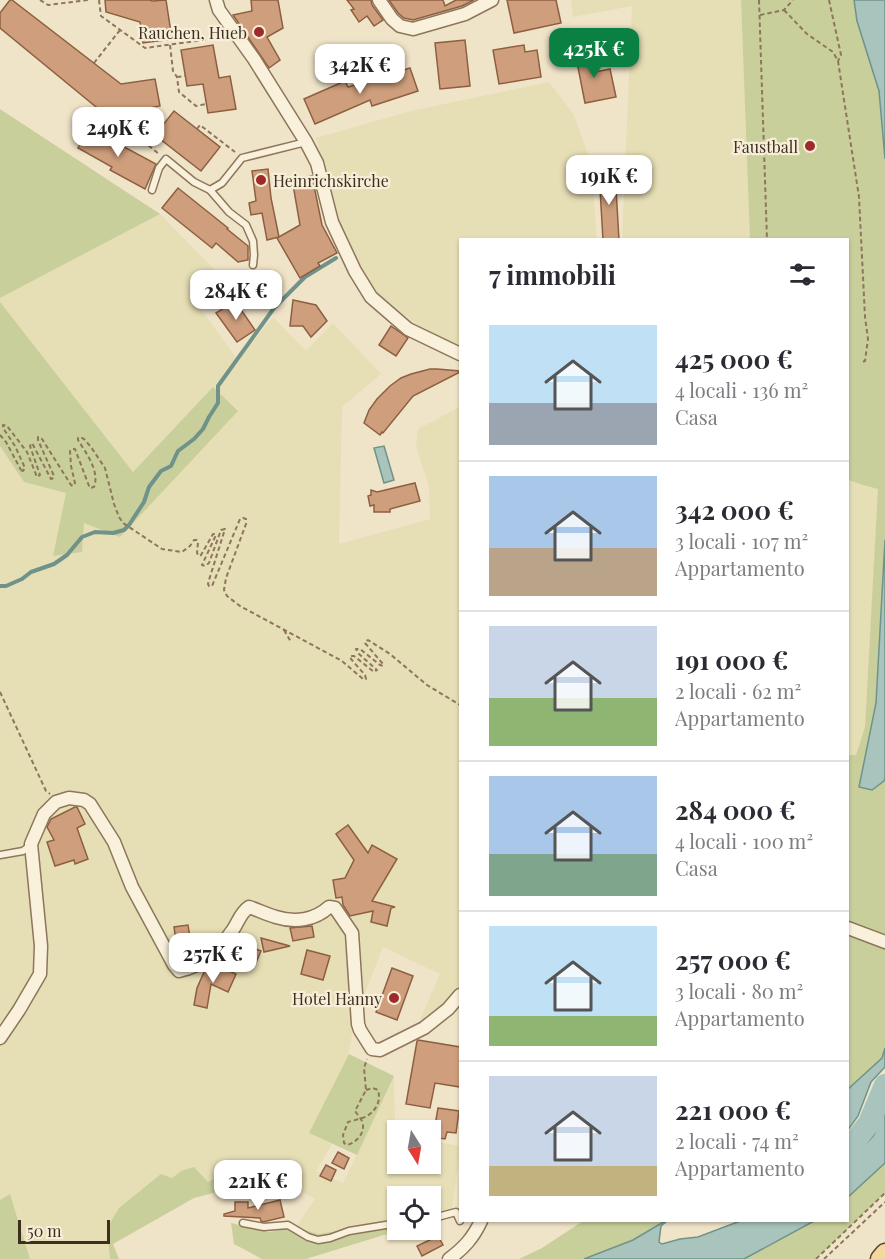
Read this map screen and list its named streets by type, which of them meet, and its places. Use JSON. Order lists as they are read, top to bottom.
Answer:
{
  "places": [
    "Rauchen, Hueb",
    "Faustball",
    "Heinrichskirche",
    "Hotel Hanny"
  ],
  "scale_bar": "50 m",
  "north": "bottom",
  "page": {
    "price": [
      "425K €",
      "342K €",
      "249K €",
      "191K €",
      "284K €",
      "257K €",
      "221K €"
    ],
    "heading": "7 immobili",
    "list": [
      {
        "name": "425 000 €",
        "note": "4 locali · 136 m² · Casa"
      },
      {
        "name": "342 000 €",
        "note": "3 locali · 107 m² · Appartamento"
      },
      {
        "name": "191 000 €",
        "note": "2 locali · 62 m² · Appartamento"
      },
      {
        "name": "284 000 €",
        "note": "4 locali · 100 m² · Casa"
      },
      {
        "name": "257 000 €",
        "note": "3 locali · 80 m² · Appartamento"
      },
      {
        "name": "221 000 €",
        "note": "2 locali · 74 m² · Appartamento"
      }
    ],
    "scale": "50 m"
  }
}
